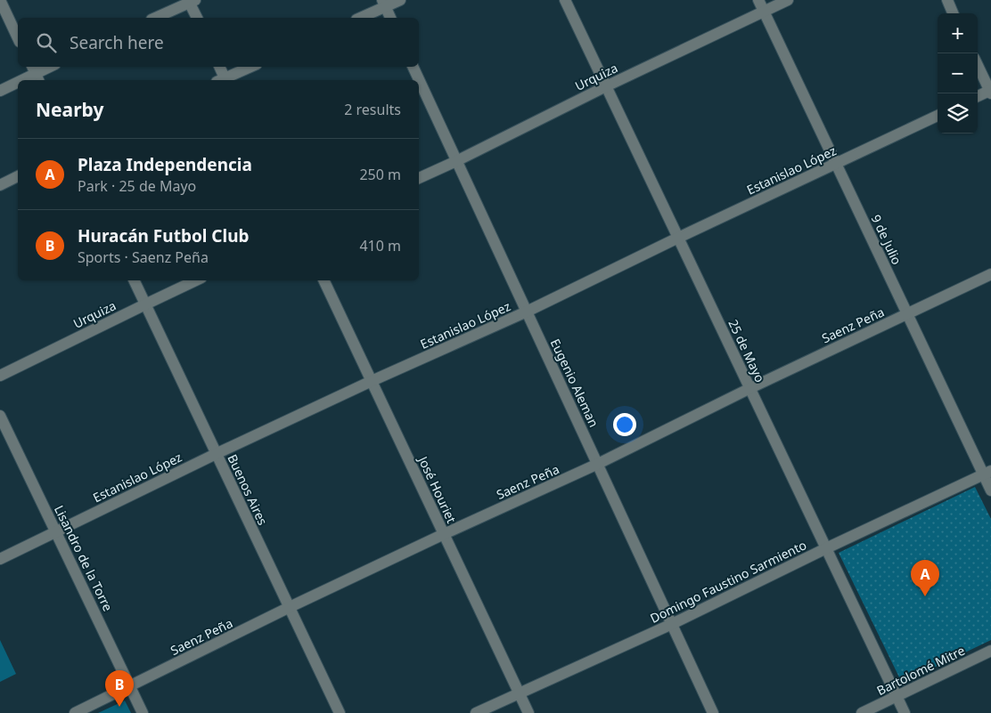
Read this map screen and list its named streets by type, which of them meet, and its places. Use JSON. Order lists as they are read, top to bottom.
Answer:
{
  "streets": {
    "street": [
      "Urquiza",
      "Estanislao López",
      "9 de Julio",
      "Saenz Peña",
      "25 de Mayo",
      "Eugenio Aleman",
      "Buenos Aires",
      "José Houriet",
      "Lisandro de la Torre",
      "Domingo Faustino Sarmiento",
      "Bartolomé Mitre"
    ]
  },
  "crossings": [
    ["Urquiza", "9 de Julio"],
    ["Urquiza", "25 de Mayo"],
    ["Urquiza", "Eugenio Aleman"],
    ["Urquiza", "Buenos Aires"],
    ["Estanislao López", "9 de Julio"],
    ["Estanislao López", "25 de Mayo"],
    ["Estanislao López", "Eugenio Aleman"],
    ["Estanislao López", "Buenos Aires"],
    ["Estanislao López", "José Houriet"],
    ["Estanislao López", "Lisandro de la Torre"],
    ["9 de Julio", "Saenz Peña"],
    ["9 de Julio", "Domingo Faustino Sarmiento"],
    ["Saenz Peña", "25 de Mayo"],
    ["Saenz Peña", "Eugenio Aleman"],
    ["Saenz Peña", "Buenos Aires"],
    ["Saenz Peña", "José Houriet"],
    ["Saenz Peña", "Lisandro de la Torre"],
    ["25 de Mayo", "Domingo Faustino Sarmiento"],
    ["25 de Mayo", "Bartolomé Mitre"],
    ["Eugenio Aleman", "Domingo Faustino Sarmiento"],
    ["José Houriet", "Domingo Faustino Sarmiento"]
  ],
  "page": {
    "map_buttons": ["+", "−"],
    "search": "Search here",
    "heading": ["Nearby", "2 results"],
    "list": [
      {
        "mark": "A",
        "name": "Plaza Independencia",
        "note": "Park · 25 de Mayo",
        "value": "250 m"
      },
      {
        "mark": "B",
        "name": "Huracán Futbol Club",
        "note": "Sports · Saenz Peña",
        "value": "410 m"
      }
    ],
    "pins": ["A", "B"]
  }
}
